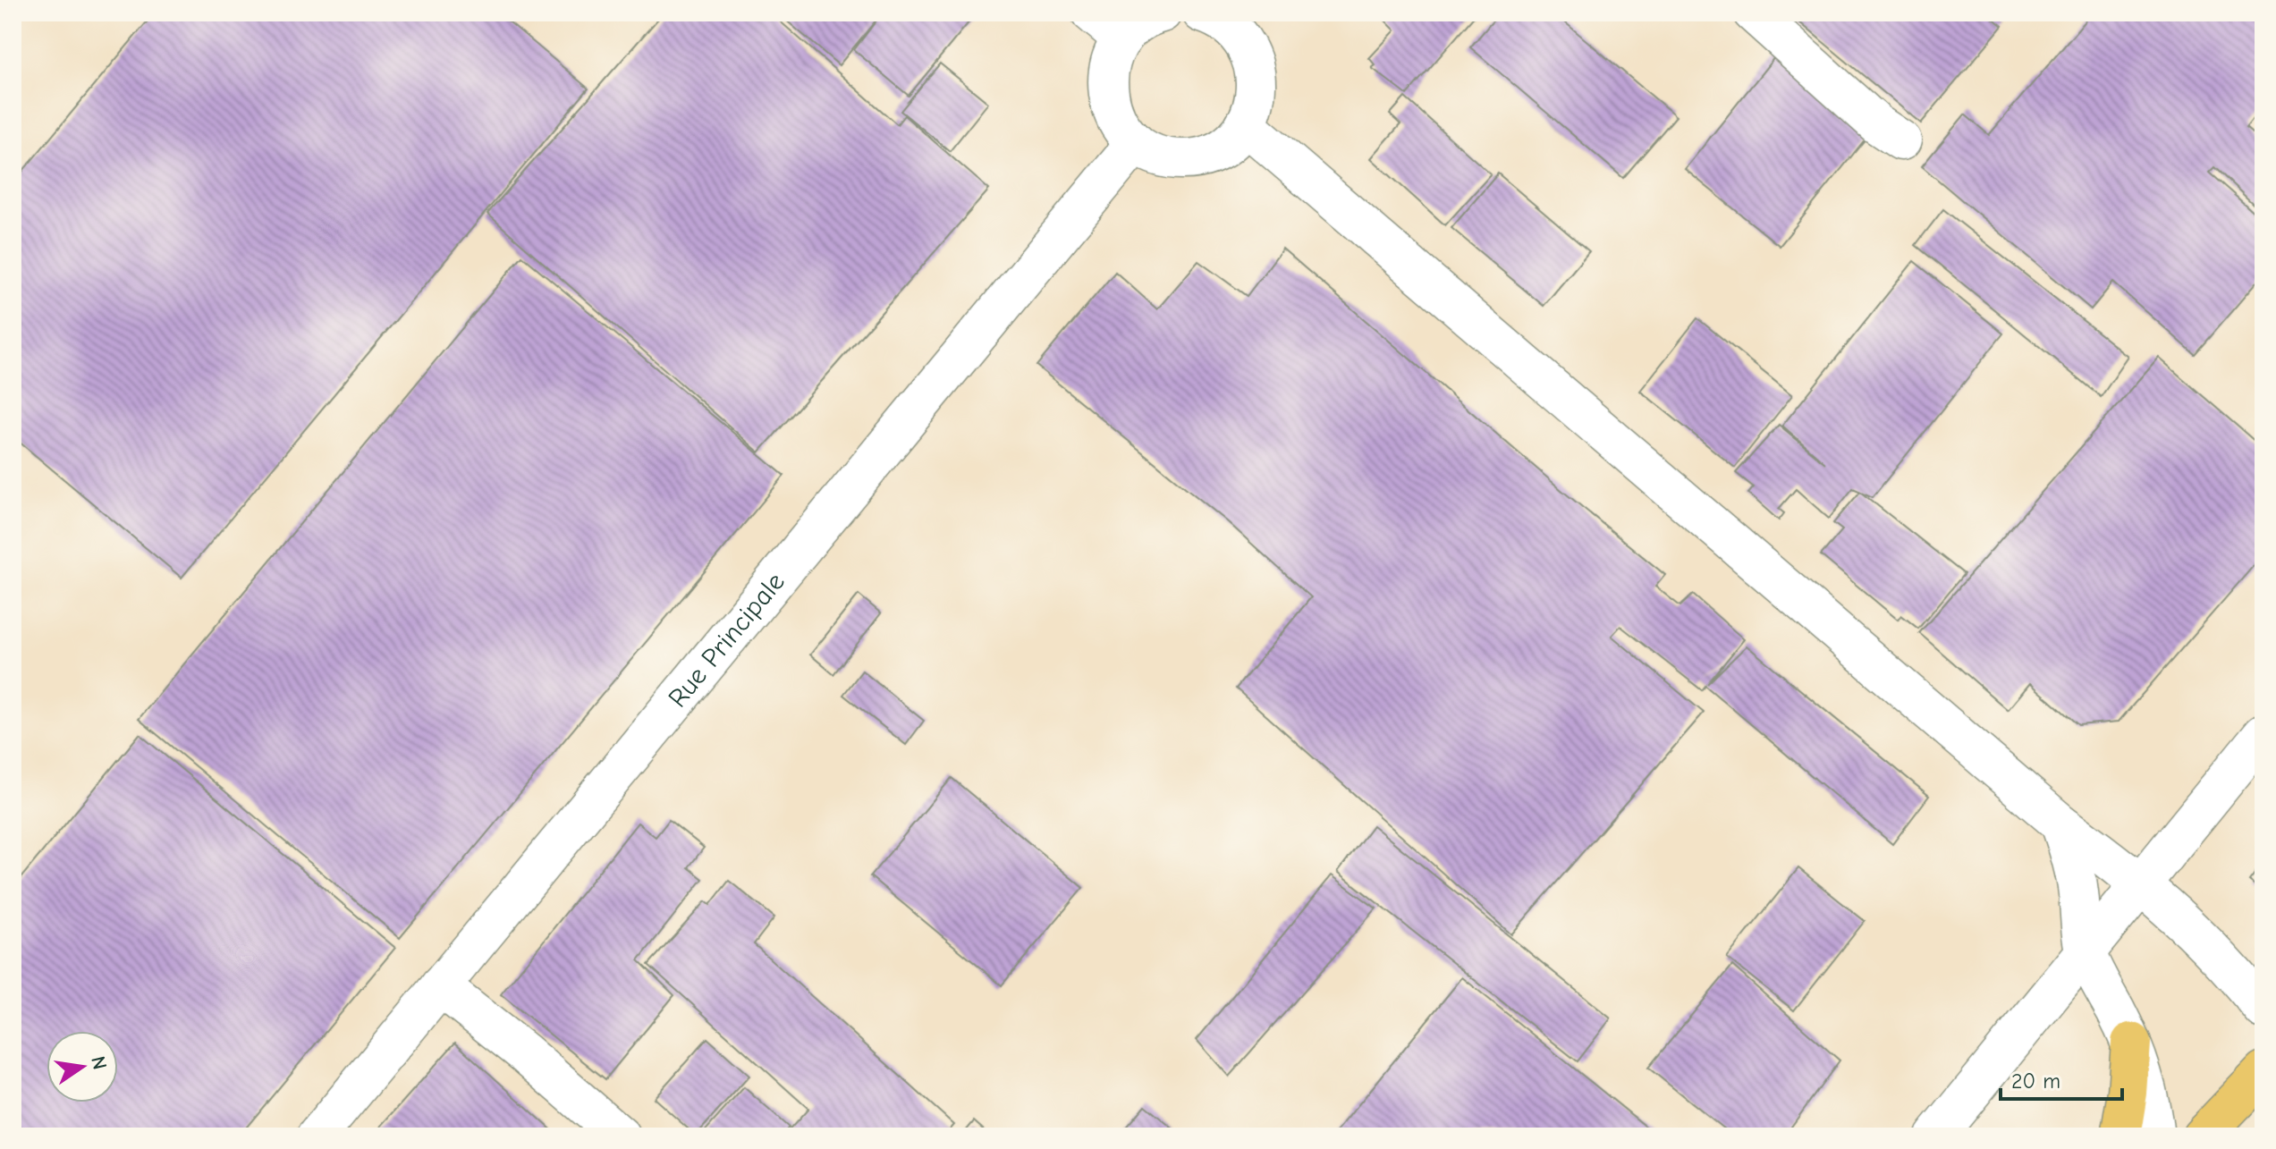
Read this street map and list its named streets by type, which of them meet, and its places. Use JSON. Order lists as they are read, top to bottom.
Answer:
{
  "streets": {
    "street": ["Rue Principale"]
  },
  "scale_bar": "20 m",
  "north": "right"
}
